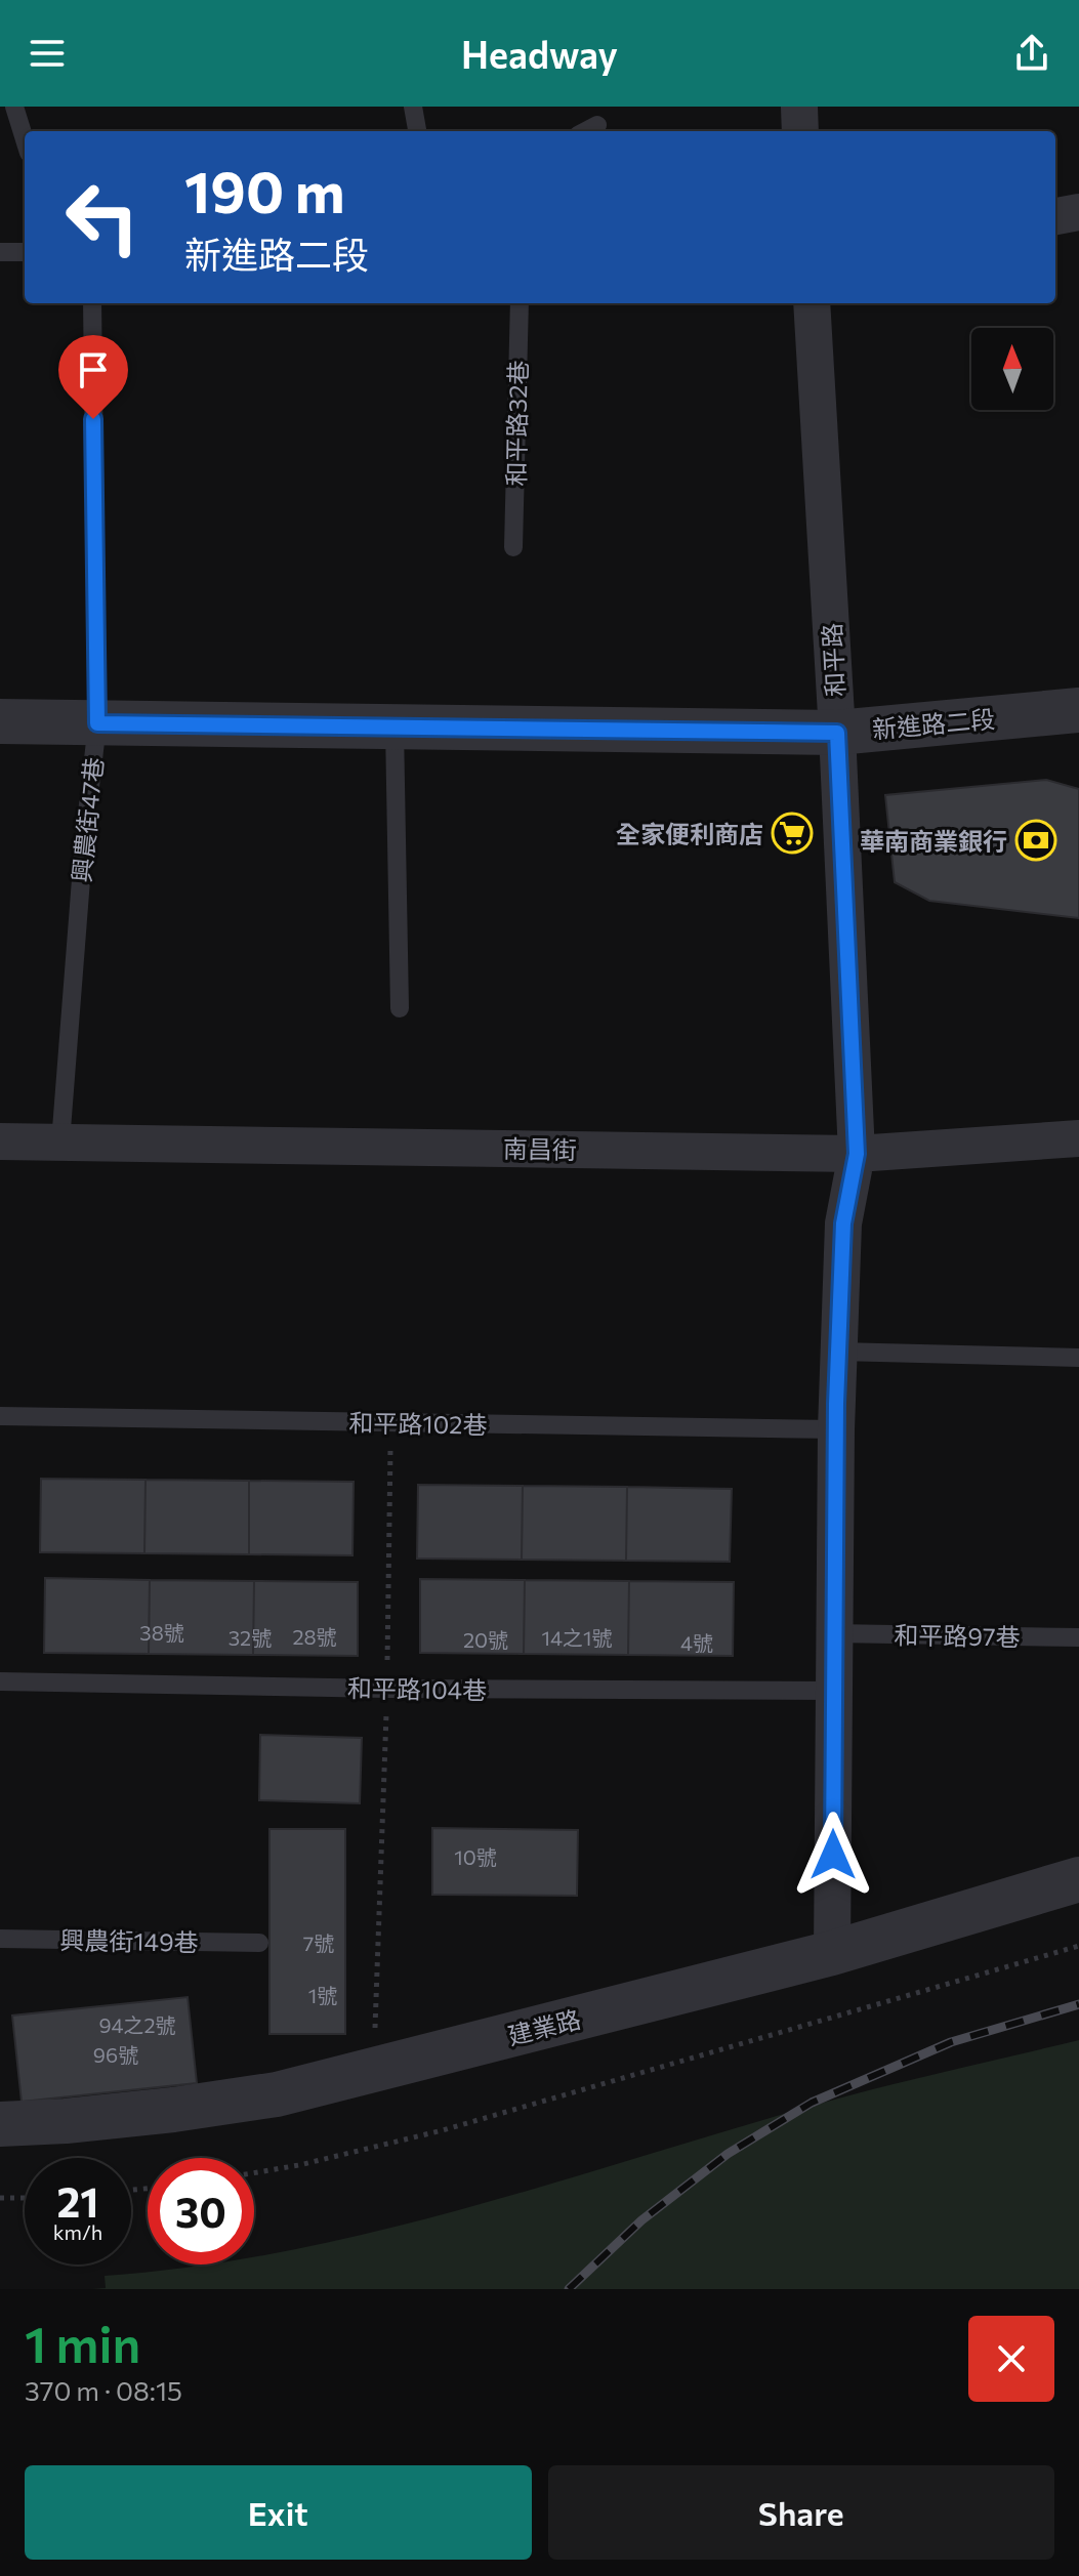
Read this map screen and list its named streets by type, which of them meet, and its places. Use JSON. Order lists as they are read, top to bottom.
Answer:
{
  "streets": {
    "street": [
      "和平路",
      "新進路二段",
      "南昌街",
      "建業路"
    ],
    "lane": [
      "和平路32巷",
      "興農街47巷",
      "和平路102巷",
      "和平路97巷",
      "和平路104巷",
      "興農街149巷"
    ]
  },
  "crossings": [
    ["和平路", "新進路二段"],
    ["和平路", "南昌街"],
    ["和平路", "和平路102巷"],
    ["和平路", "和平路97巷"],
    ["和平路", "和平路104巷"],
    ["和平路", "建業路"],
    ["新進路二段", "興農街47巷"],
    ["興農街47巷", "南昌街"]
  ],
  "places": {
    "supermarket": ["全家便利商店"],
    "bank": ["華南商業銀行"]
  },
  "house_numbers": [
    "38號",
    "28號",
    "32號",
    "14之1號",
    "20號",
    "4號",
    "10號",
    "7號",
    "1號",
    "94之2號",
    "96號"
  ],
  "north": "top",
  "page": {
    "header": "Headway",
    "turn": ["190 m", "新進路二段"],
    "speed": "21 km/h",
    "limit": "30",
    "heading": ["1 min", "370 m · 08:15"],
    "buttons": ["Exit", "Share"]
  }
}
